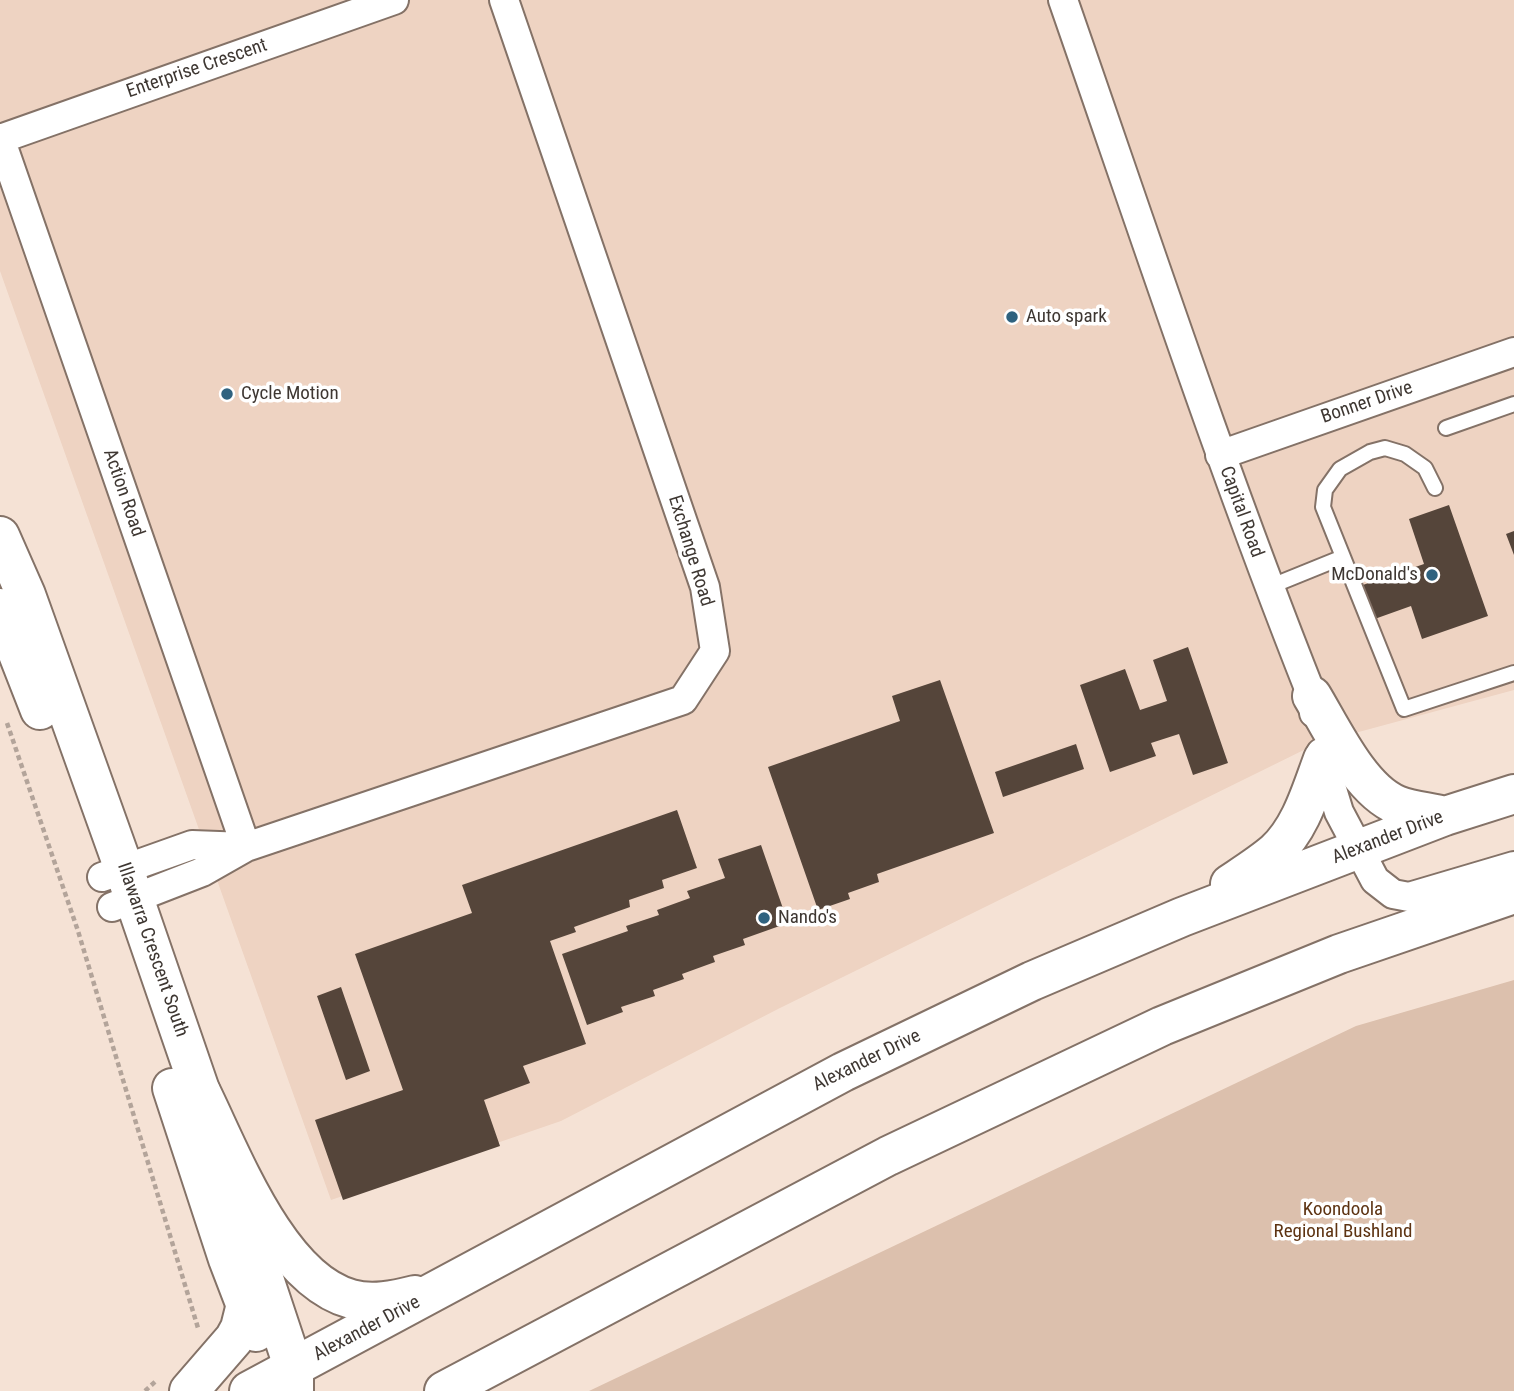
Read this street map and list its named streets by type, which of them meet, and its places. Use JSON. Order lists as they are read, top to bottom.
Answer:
{
  "streets": {
    "main road": ["Alexander Drive", "Illawarra Crescent South"],
    "street": [
      "Enterprise Crescent",
      "Bonner Drive",
      "Action Road",
      "Capital Road",
      "Exchange Road"
    ]
  },
  "crossings": [
    ["Enterprise Crescent", "Action Road"],
    ["Bonner Drive", "Capital Road"],
    ["Action Road", "Exchange Road"],
    ["Capital Road", "Alexander Drive"],
    ["Exchange Road", "Illawarra Crescent South"],
    ["Alexander Drive", "Illawarra Crescent South"]
  ],
  "parks": ["Koondoola Regional Bushland"],
  "places": [
    "Auto spark",
    "Cycle Motion",
    "McDonald's",
    "Nando's"
  ]
}
